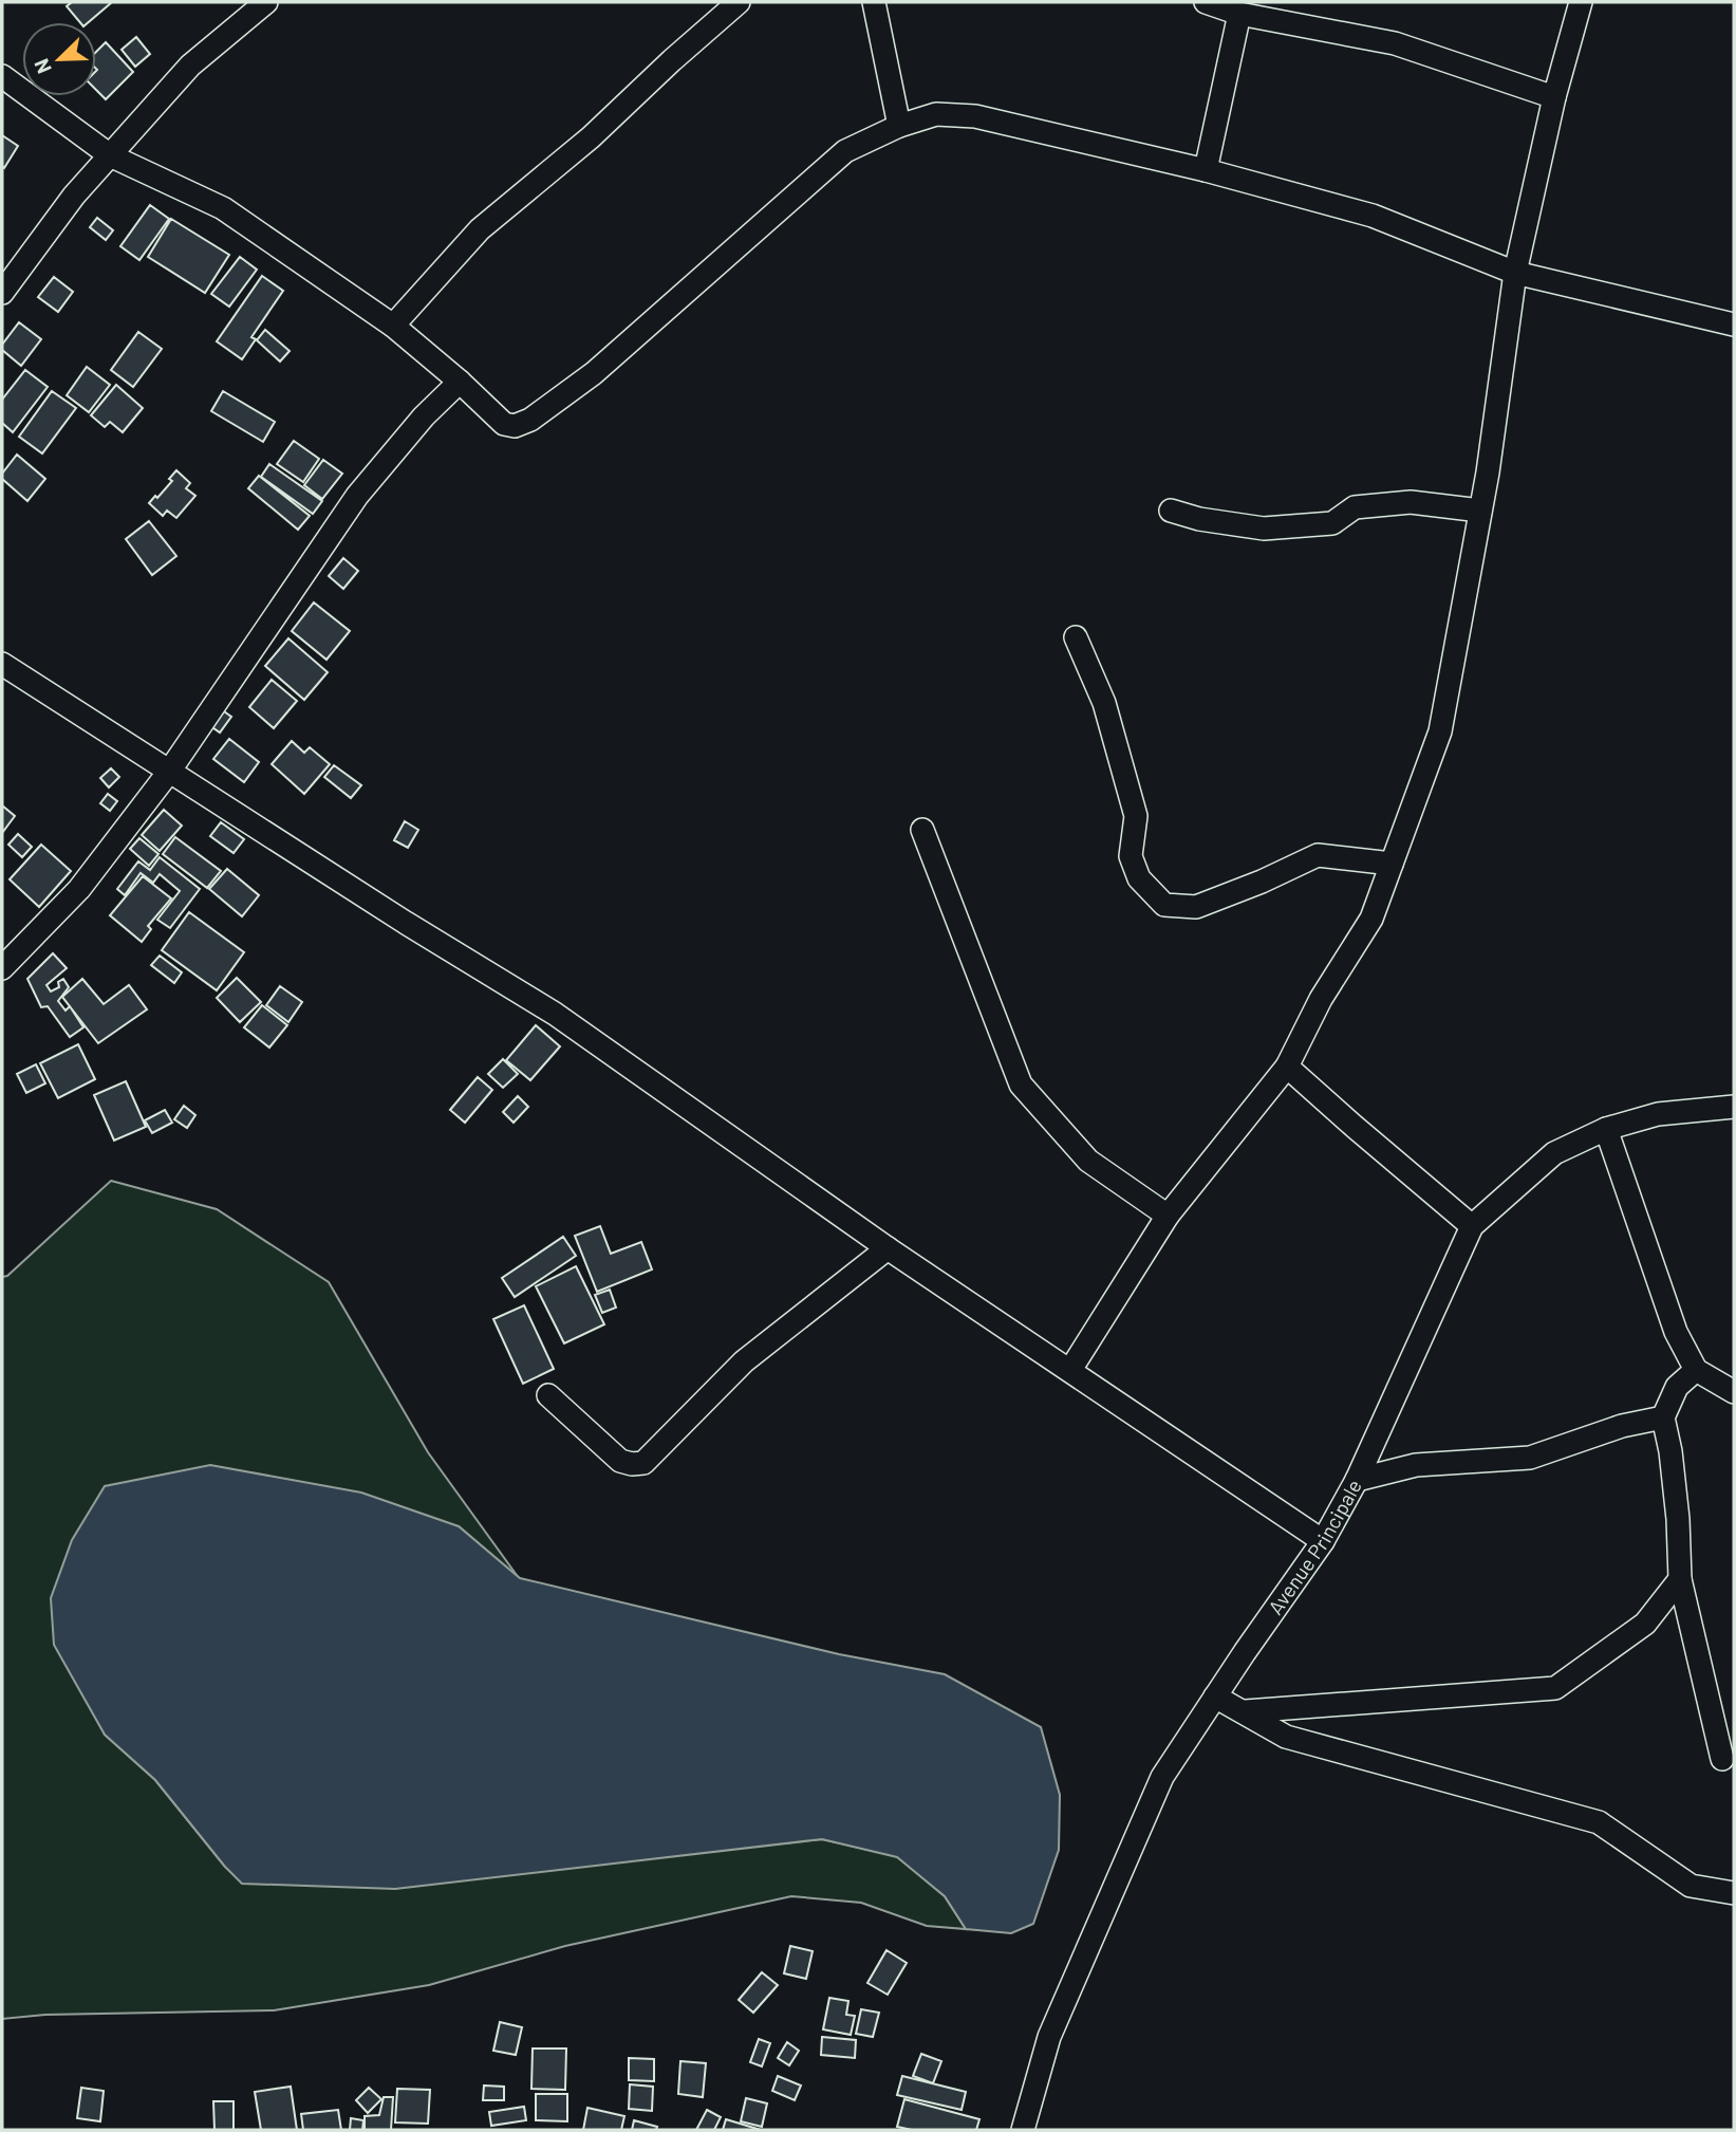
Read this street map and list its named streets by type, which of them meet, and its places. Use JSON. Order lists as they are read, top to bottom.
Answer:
{
  "streets": {
    "street": ["Avenue Principale"]
  },
  "north": "bottom left"
}
